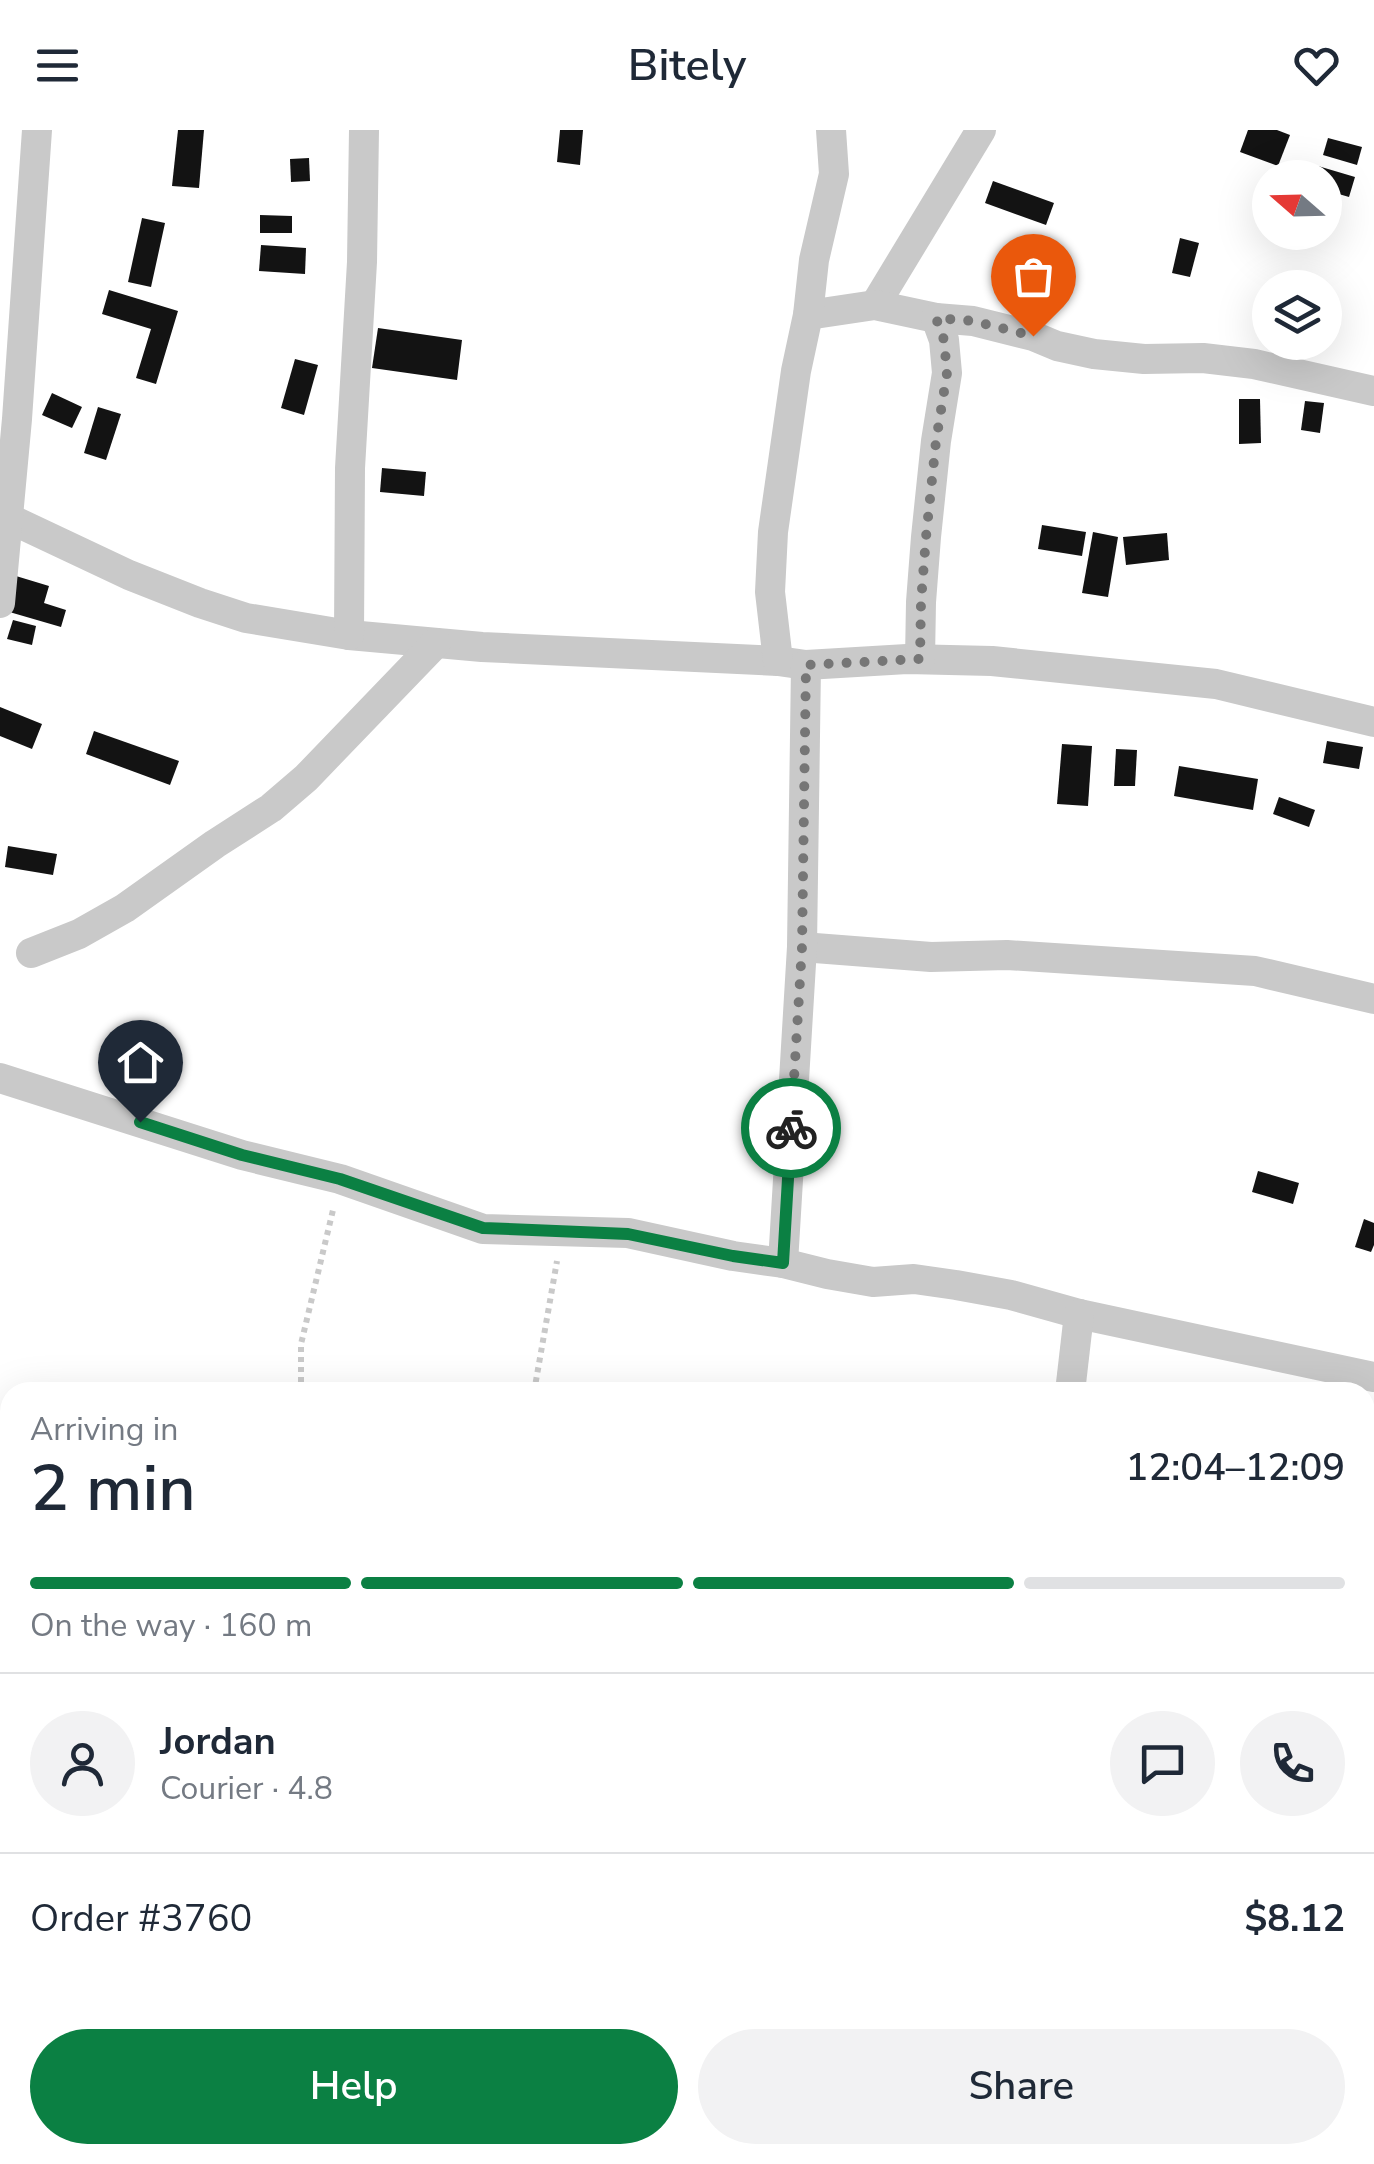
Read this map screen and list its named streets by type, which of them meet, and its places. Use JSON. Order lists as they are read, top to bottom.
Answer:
{
  "north": "left",
  "page": {
    "header": "Bitely",
    "heading": ["2 min", "Arriving in", "12:04–12:09"],
    "panel": [
      "Jordan",
      "Courier · 4.8",
      "Order #3760",
      "$8.12"
    ],
    "bar": "On the way · 160 m",
    "buttons": ["Help", "Share"]
  }
}
